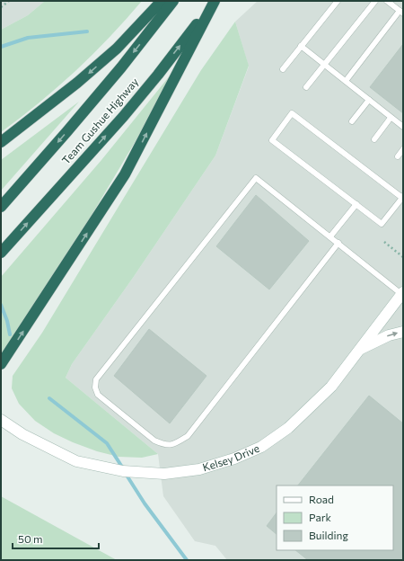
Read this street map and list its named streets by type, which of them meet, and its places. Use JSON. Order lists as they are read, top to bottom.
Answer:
{
  "streets": {
    "highway": ["Team Gushue Highway"],
    "main road": ["Kelsey Drive"]
  },
  "legend": ["Road", "Park", "Building"],
  "scale_bar": "50 m"
}
